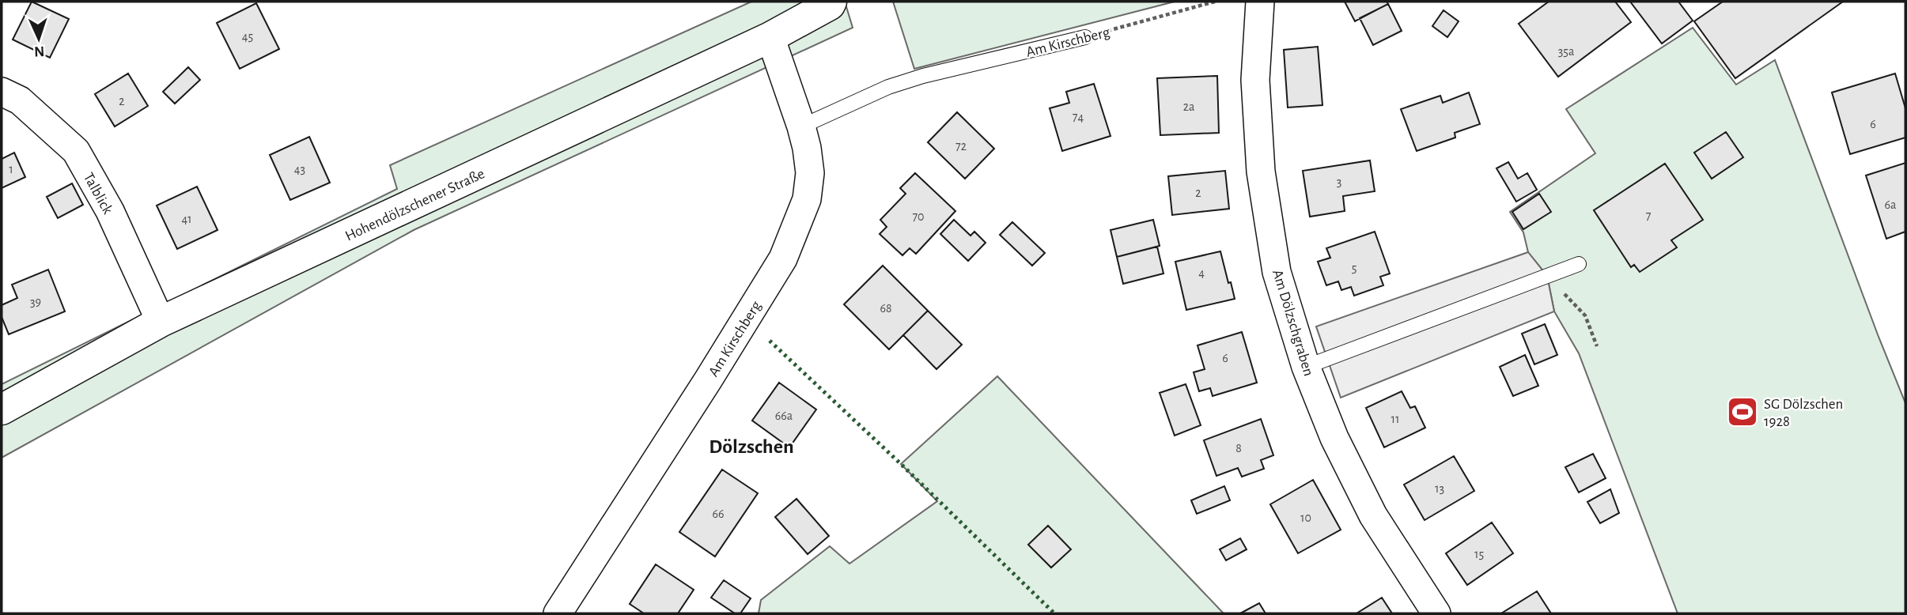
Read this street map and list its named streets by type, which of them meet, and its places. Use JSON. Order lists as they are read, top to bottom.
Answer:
{
  "streets": {
    "street": [
      "Am Kirschberg",
      "Talblick",
      "Hohendölzschener Straße",
      "Am Dölzschgraben"
    ]
  },
  "crossings": [
    ["Am Kirschberg", "Hohendölzschener Straße"],
    ["Talblick", "Hohendölzschener Straße"]
  ],
  "districts": ["Dölzschen"],
  "places": {
    "sports": ["SG Dölzschen 1928"]
  },
  "house_numbers": [
    "45",
    "35a",
    "2",
    "2a",
    "74",
    "6",
    "72",
    "1",
    "43",
    "3",
    "2",
    "6a",
    "7",
    "70",
    "41",
    "5",
    "4",
    "39",
    "68",
    "6",
    "66a",
    "11",
    "8",
    "13",
    "66",
    "10",
    "15"
  ],
  "north": "bottom"
}
